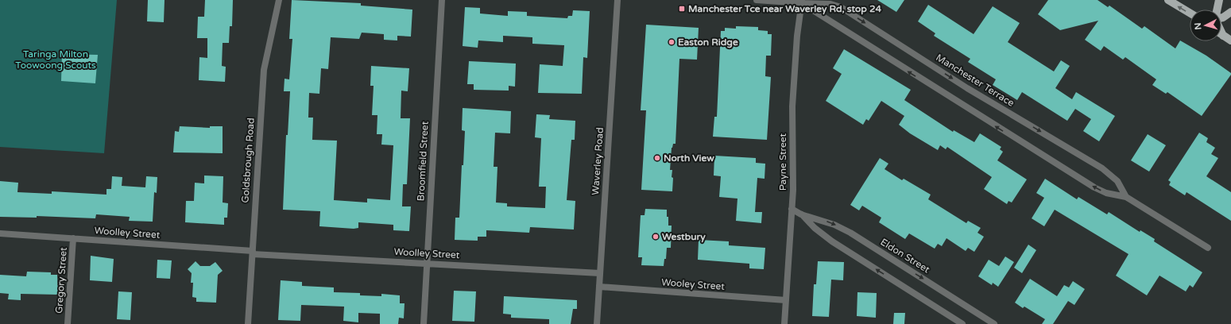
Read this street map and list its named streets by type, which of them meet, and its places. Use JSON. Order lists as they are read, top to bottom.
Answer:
{
  "streets": {
    "street": [
      "Manchester Terrace",
      "Goldsbrough Road",
      "Broomfield Street",
      "Waverley Road",
      "Payne Street",
      "Woolley Street",
      "Eldon Street",
      "Gregory Street",
      "Wooley Street"
    ]
  },
  "crossings": [
    ["Manchester Terrace", "Payne Street"],
    ["Goldsbrough Road", "Woolley Street"],
    ["Broomfield Street", "Woolley Street"],
    ["Waverley Road", "Woolley Street"],
    ["Waverley Road", "Wooley Street"],
    ["Payne Street", "Eldon Street"],
    ["Payne Street", "Wooley Street"],
    ["Woolley Street", "Gregory Street"]
  ],
  "parks": ["Taringa Milton Toowoong Scouts"],
  "places": {
    "transit": ["Manchester Tce near Waverley Rd, stop 24"],
    "other": ["Easton Ridge", "North View", "Westbury"]
  },
  "north": "left"
}
